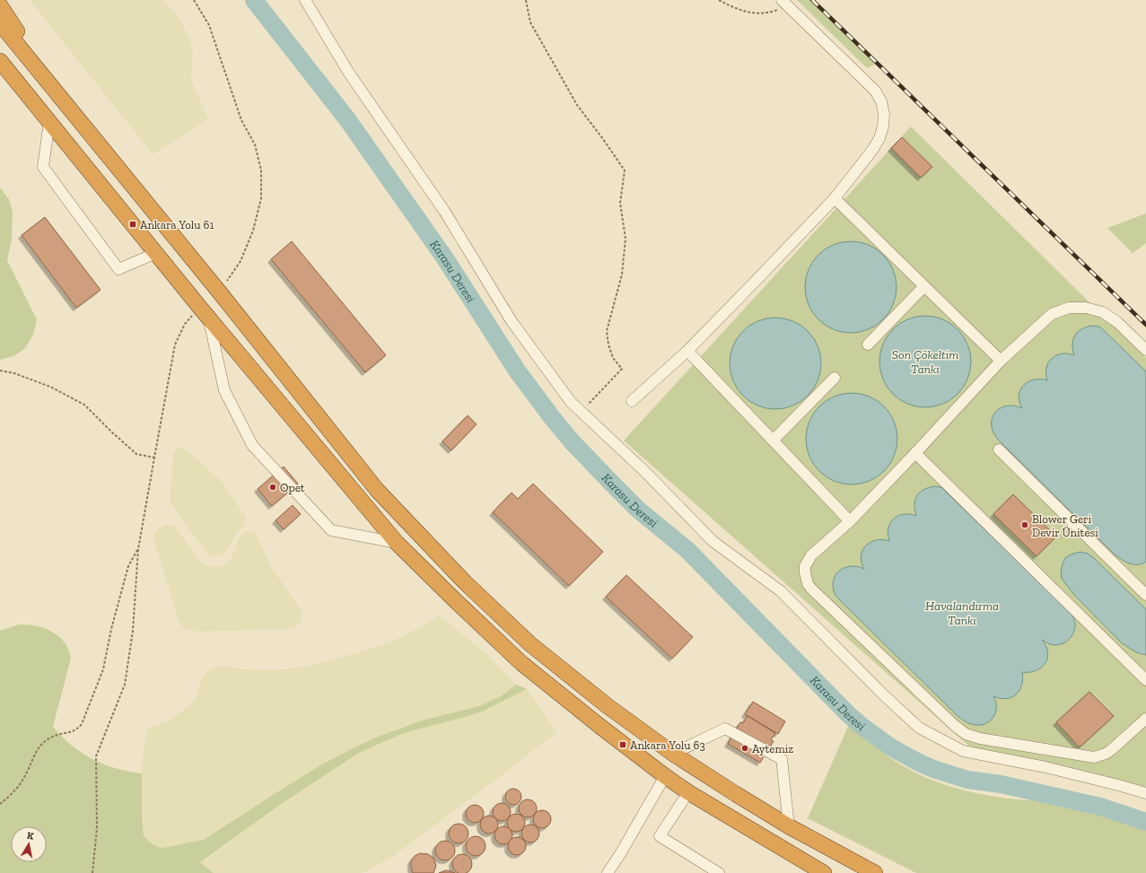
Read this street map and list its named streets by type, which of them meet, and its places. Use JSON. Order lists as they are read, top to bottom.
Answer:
{
  "water": ["Karasu Deresi", "Son Çökeltim Tankı", "Havalandırma Tankı"],
  "places": {
    "transit": ["Ankara Yolu 61", "Ankara Yolu 63"],
    "other": ["Opet", "Blower Geri Devir Ünitesi", "Aytemiz"]
  },
  "north": "top"
}
